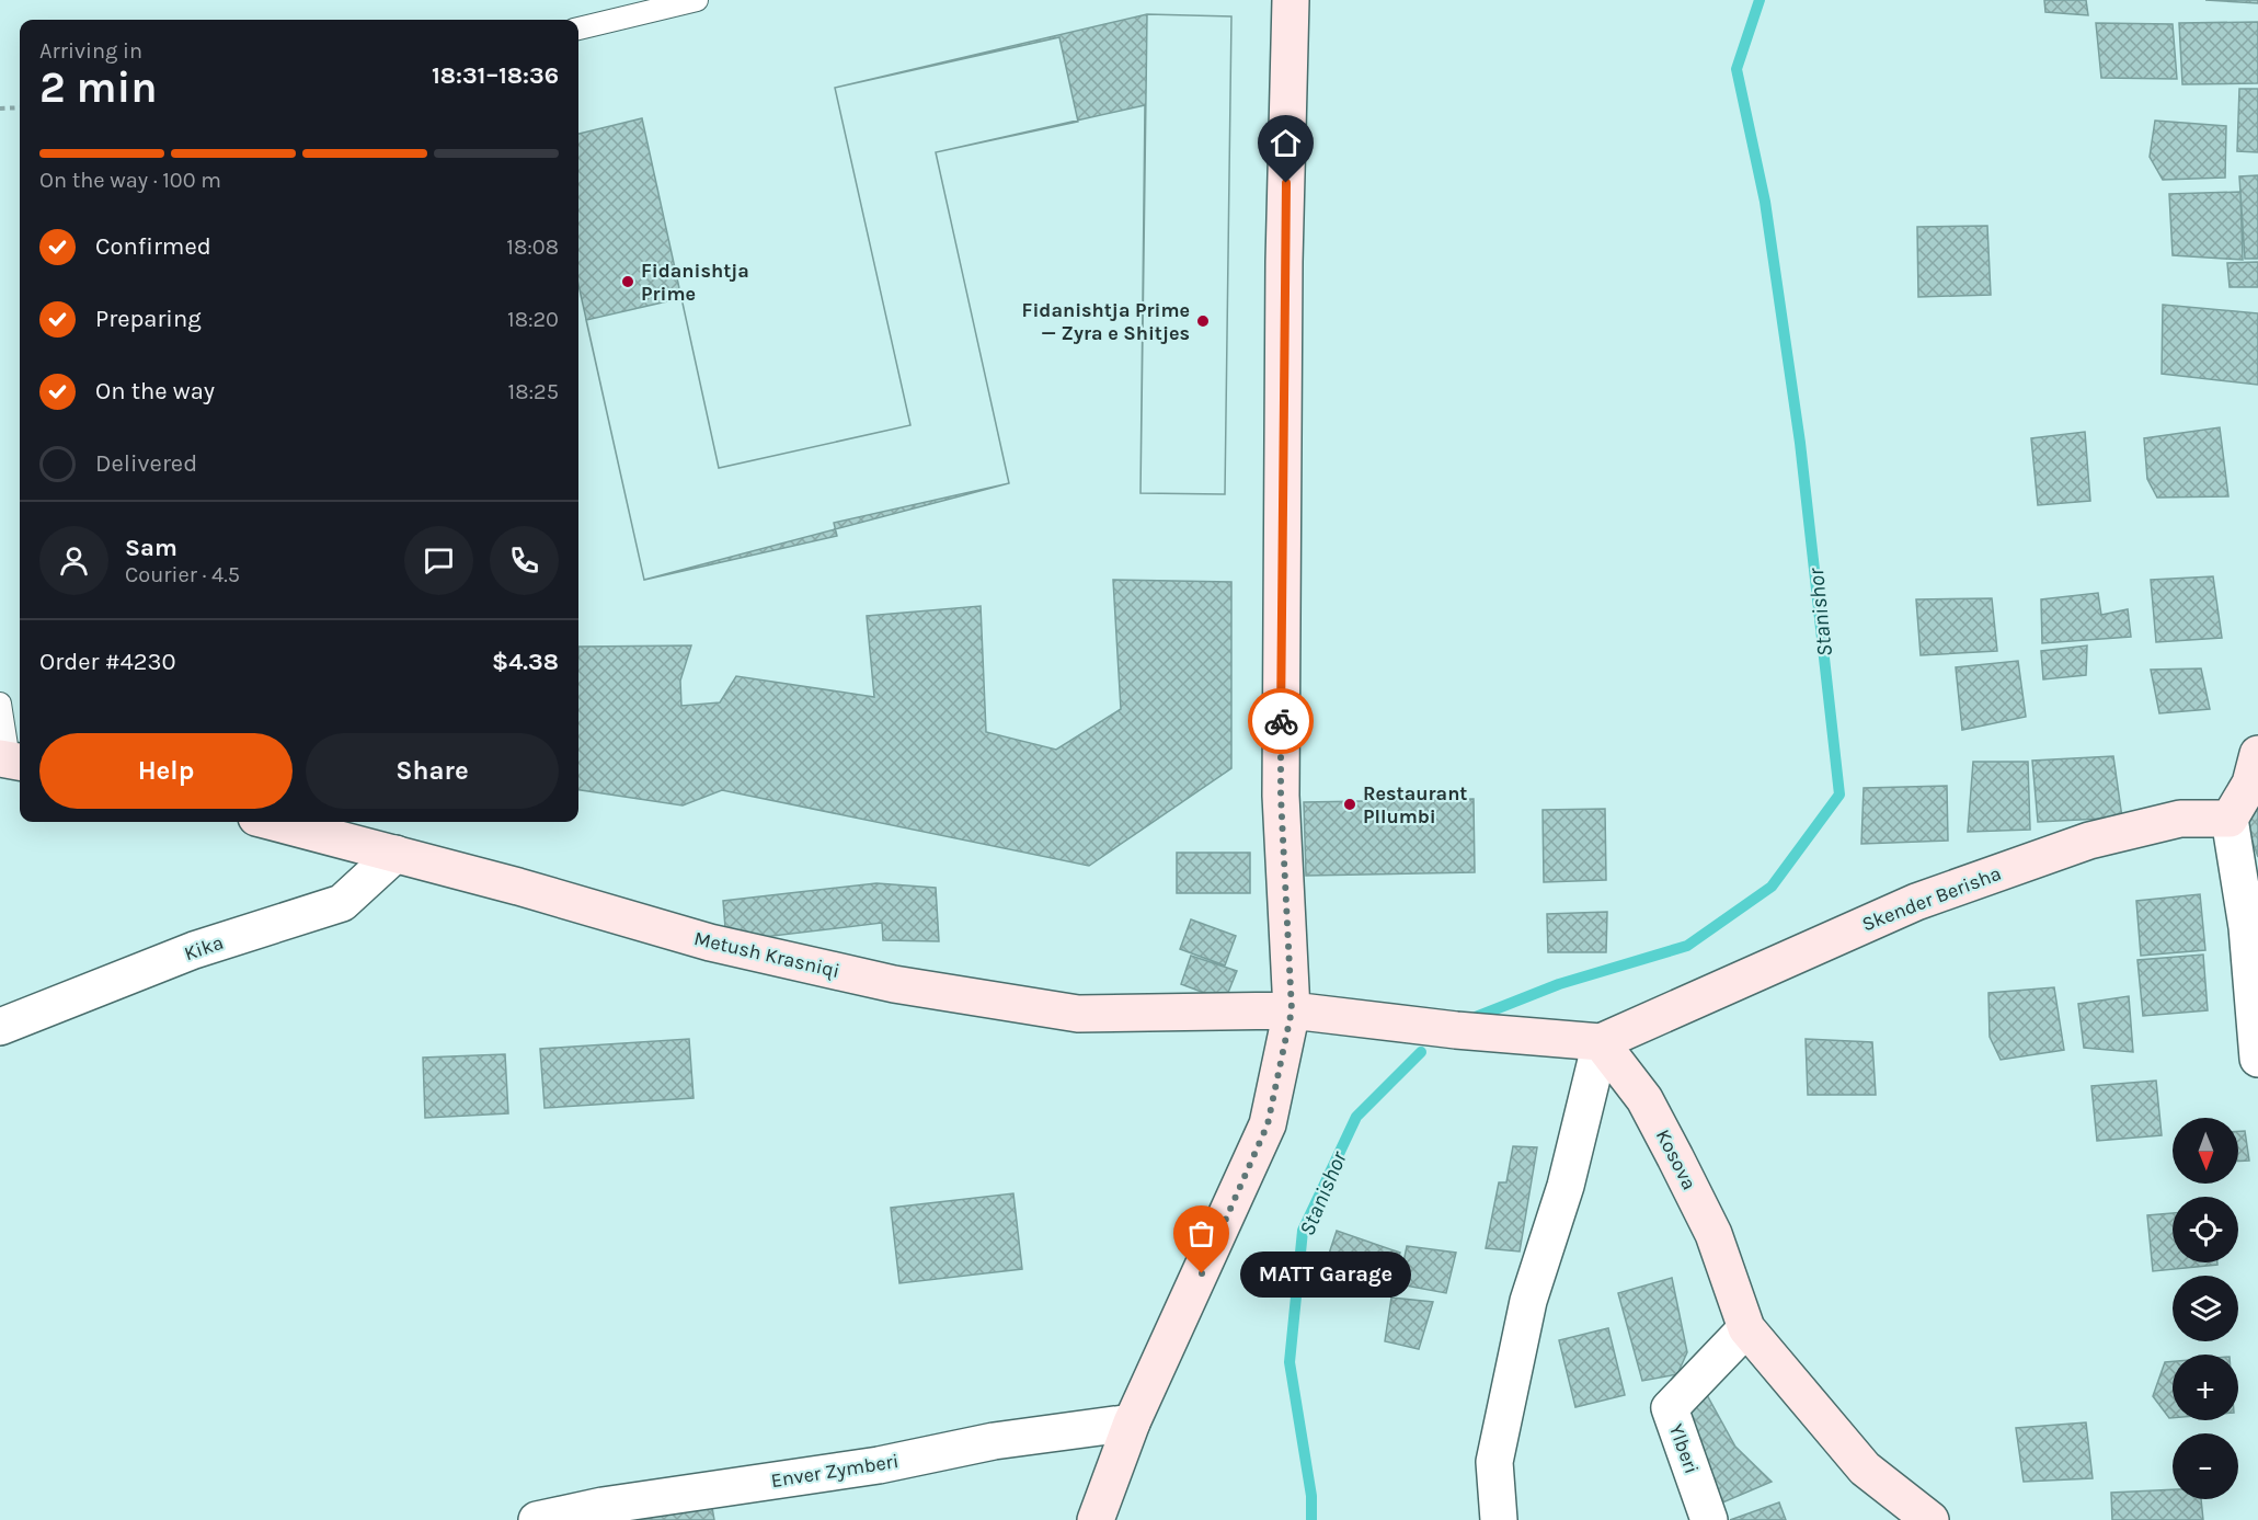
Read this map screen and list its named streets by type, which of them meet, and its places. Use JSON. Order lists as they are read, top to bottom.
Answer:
{
  "streets": {
    "street": [
      "Skender Berisha",
      "Kika",
      "Metush Krasniqi",
      "Kosova",
      "Ylberi",
      "Enver Zymberi"
    ]
  },
  "crossings": [
    ["Skender Berisha", "Kosova"],
    ["Kika", "Metush Krasniqi"],
    ["Kosova", "Ylberi"]
  ],
  "water": ["Stanishor"],
  "places": [
    "Fidanishtja Prime",
    "Fidanishtja Prime — Zyra e Shitjes",
    "Restaurant Pllumbi",
    "MATT Garage"
  ],
  "north": "bottom",
  "page": {
    "heading": ["2 min", "Arriving in", "18:31–18:36"],
    "panel": [
      "Sam",
      "Courier · 4.5",
      "Order #4230",
      "$4.38"
    ],
    "bar": "On the way · 100 m",
    "list": [
      ["Confirmed", "18:08"],
      ["Preparing", "18:20"],
      ["On the way", "18:25"],
      "Delivered"
    ],
    "buttons": ["Help", "Share"],
    "map_buttons": ["+", "−"],
    "bubble": "MATT Garage"
  }
}
